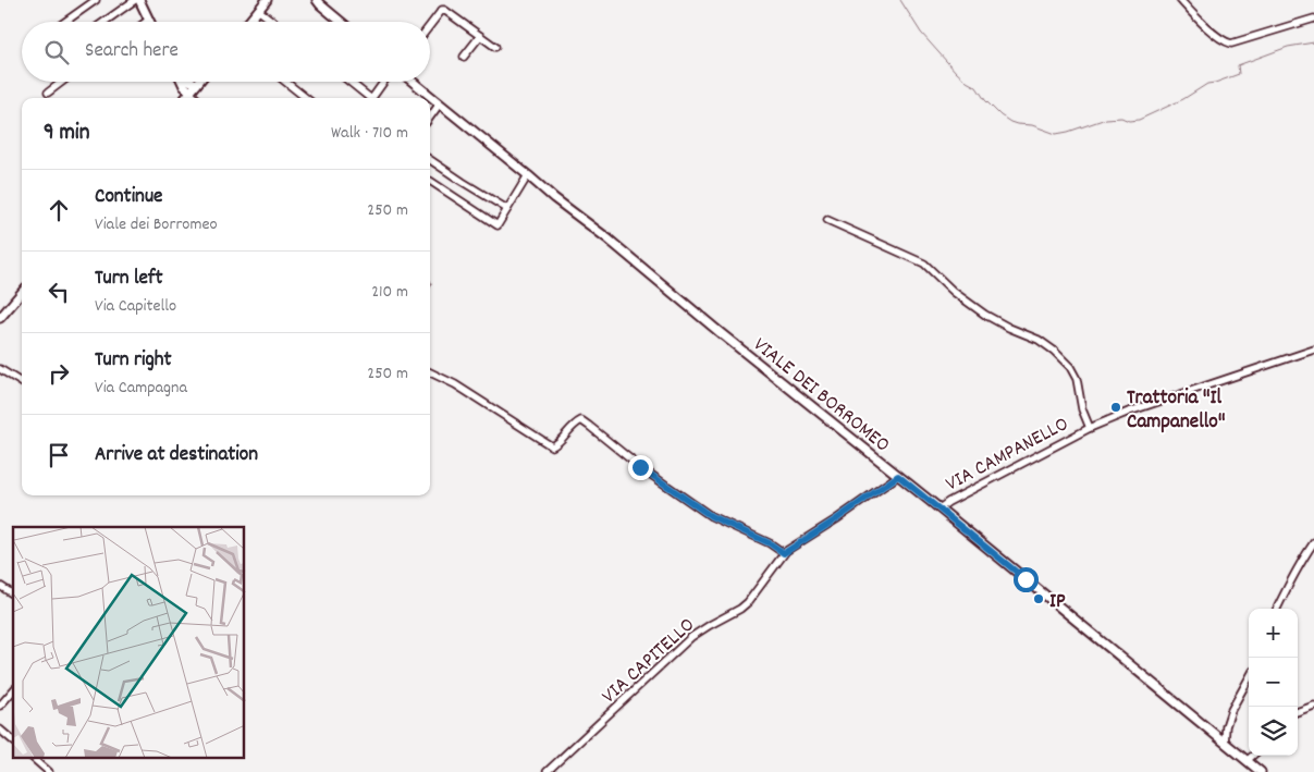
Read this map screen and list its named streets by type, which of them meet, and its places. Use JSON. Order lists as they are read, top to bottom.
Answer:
{
  "streets": {
    "main road": ["VIALE DEI BORROMEO"],
    "street": ["VIA CAMPANELLO", "VIA CAPITELLO"]
  },
  "crossings": [
    ["VIALE DEI BORROMEO", "VIA CAMPANELLO"],
    ["VIALE DEI BORROMEO", "VIA CAPITELLO"]
  ],
  "places": ["Trattoria \"Il Campanello\"", "IP"],
  "page": {
    "search": "Search here",
    "heading": ["9 min", "Walk · 710 m"],
    "list": [
      ["Continue", "Viale dei Borromeo", "250 m"],
      ["Turn left", "Via Capitello", "210 m"],
      ["Turn right", "Via Campagna", "250 m"],
      "Arrive at destination"
    ],
    "map_buttons": ["+", "−"]
  }
}
